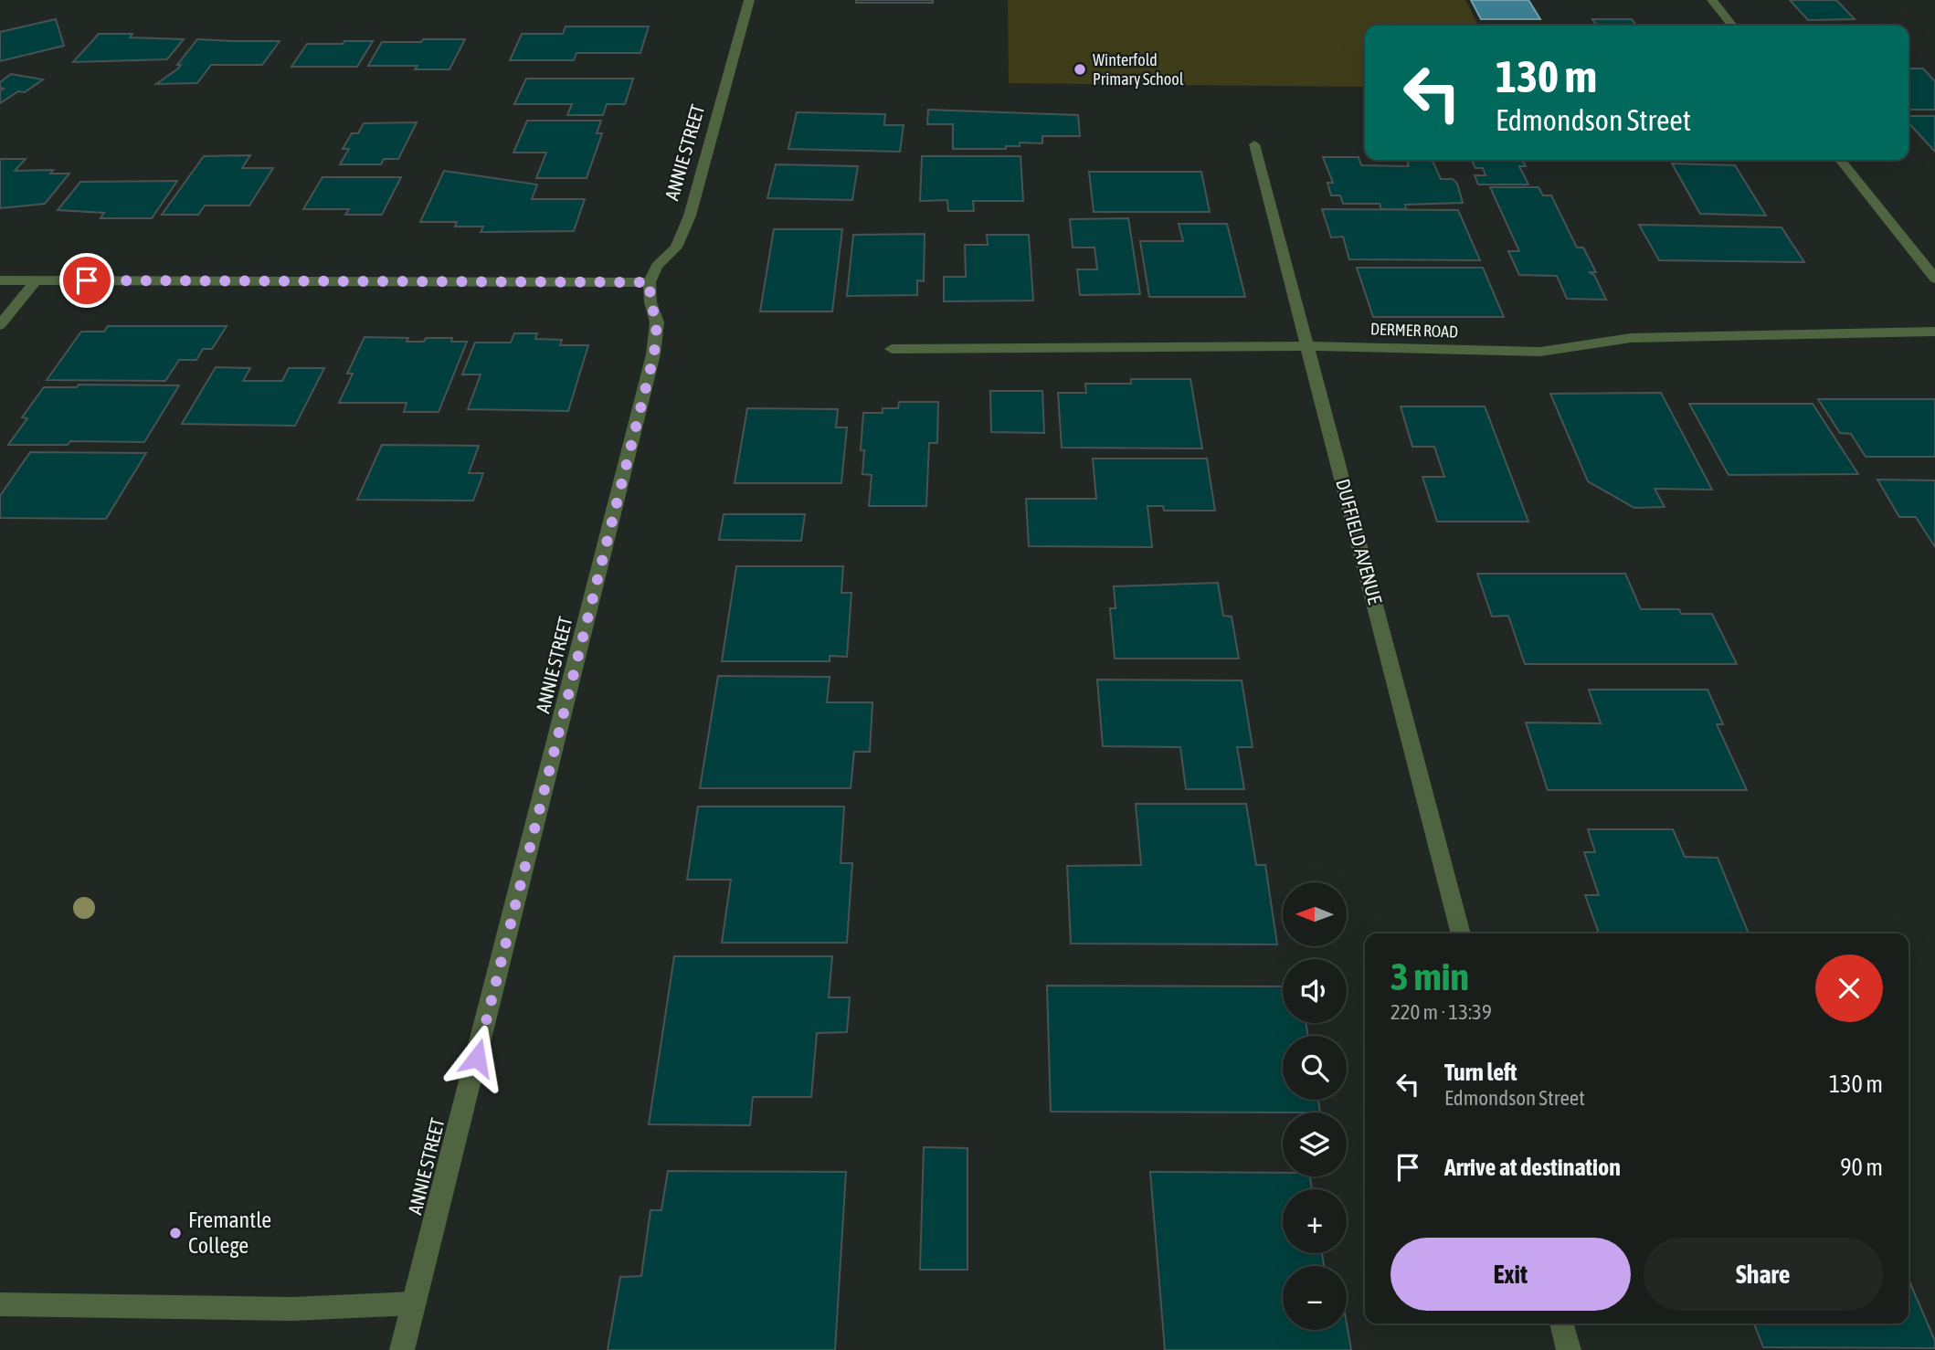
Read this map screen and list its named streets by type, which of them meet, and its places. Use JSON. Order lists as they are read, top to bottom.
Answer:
{
  "streets": {
    "street": ["ANNIE STREET", "DERMER ROAD", "DUFFIELD AVENUE"]
  },
  "crossings": [
    ["DERMER ROAD", "DUFFIELD AVENUE"]
  ],
  "places": ["Winterfold Primary School", "Fremantle College"],
  "north": "left",
  "page": {
    "turn": ["130 m", "Edmondson Street"],
    "map_buttons": ["+", "−"],
    "heading": ["3 min", "220 m · 13:39"],
    "list": [
      {
        "name": "Turn left",
        "note": "Edmondson Street",
        "value": "130 m"
      },
      {
        "name": "Arrive at destination",
        "value": "90 m"
      }
    ],
    "buttons": ["Exit", "Share"]
  }
}
